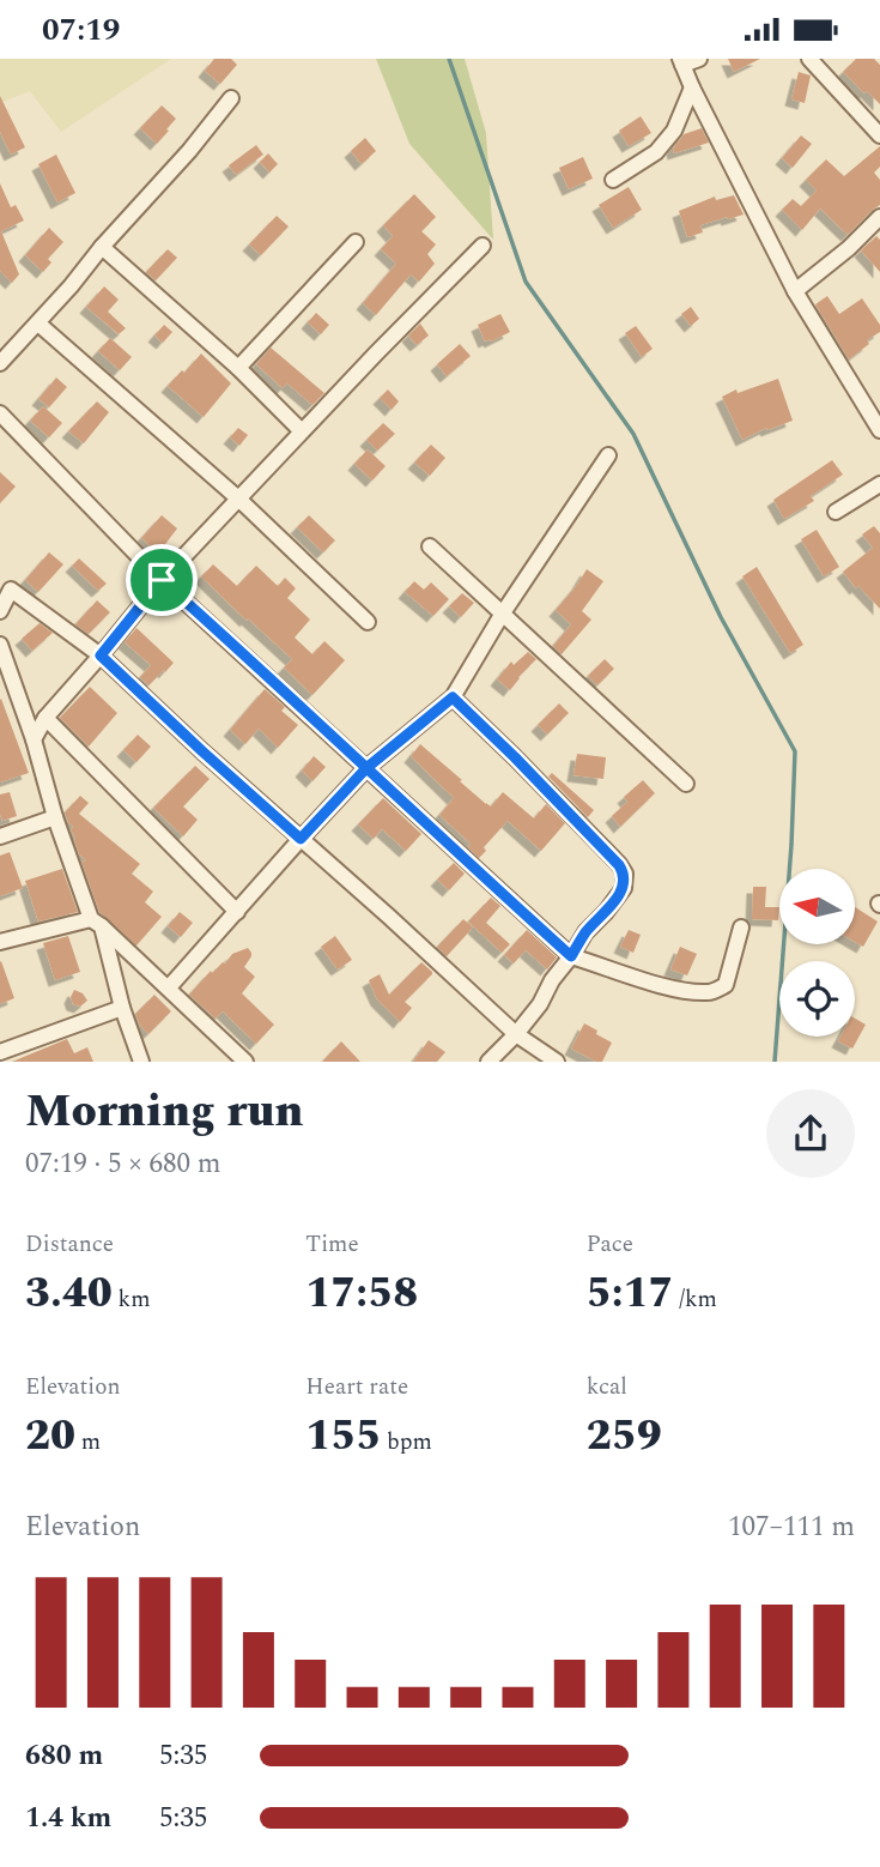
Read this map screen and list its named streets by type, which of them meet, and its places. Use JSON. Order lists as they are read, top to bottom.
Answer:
{
  "north": "left",
  "page": {
    "status": "07:19",
    "heading": ["Morning run", "07:19 · 5 × 680 m"],
    "stats": [
      ["Distance", "3.40 km"],
      ["Time", "17:58"],
      ["Pace", "5:17 /km"],
      ["Elevation", "20 m"],
      ["Heart rate", "155 bpm"],
      ["kcal", "259"]
    ],
    "chart": ["Elevation", "107–111 m"],
    "list": [
      {
        "name": "680 m",
        "note": "5:35"
      },
      {
        "name": "1.4 km",
        "note": "5:35"
      }
    ]
  }
}
